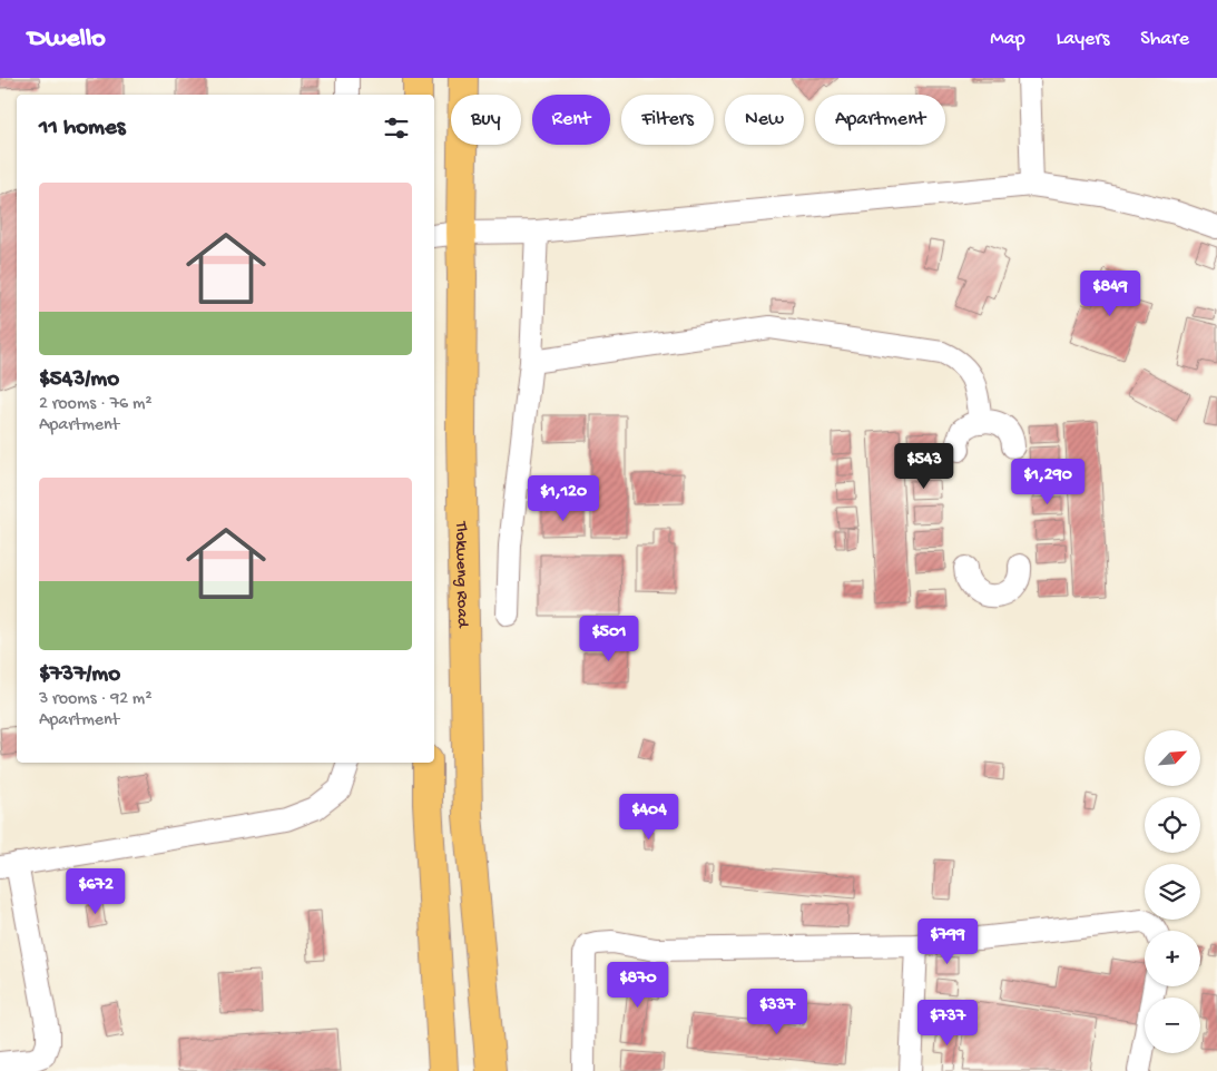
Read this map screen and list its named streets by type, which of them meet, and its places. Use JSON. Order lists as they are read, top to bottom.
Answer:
{
  "streets": {
    "main road": ["Tlokweng Road"]
  },
  "north": "top right",
  "page": {
    "header": "Dwello",
    "nav": ["Map", "Layers", "Share"],
    "chip": [
      "Buy",
      "Rent",
      "Filters",
      "New",
      "Apartment"
    ],
    "heading": "11 homes",
    "list": [
      {
        "name": "$543/mo",
        "note": "2 rooms · 76 m² · Apartment"
      },
      {
        "name": "$737/mo",
        "note": "3 rooms · 92 m² · Apartment"
      }
    ],
    "price": [
      "$849",
      "$543",
      "$1,290",
      "$1,120",
      "$501",
      "$404",
      "$672",
      "$799",
      "$870",
      "$337",
      "$737"
    ],
    "map_buttons": ["+", "−"]
  }
}
